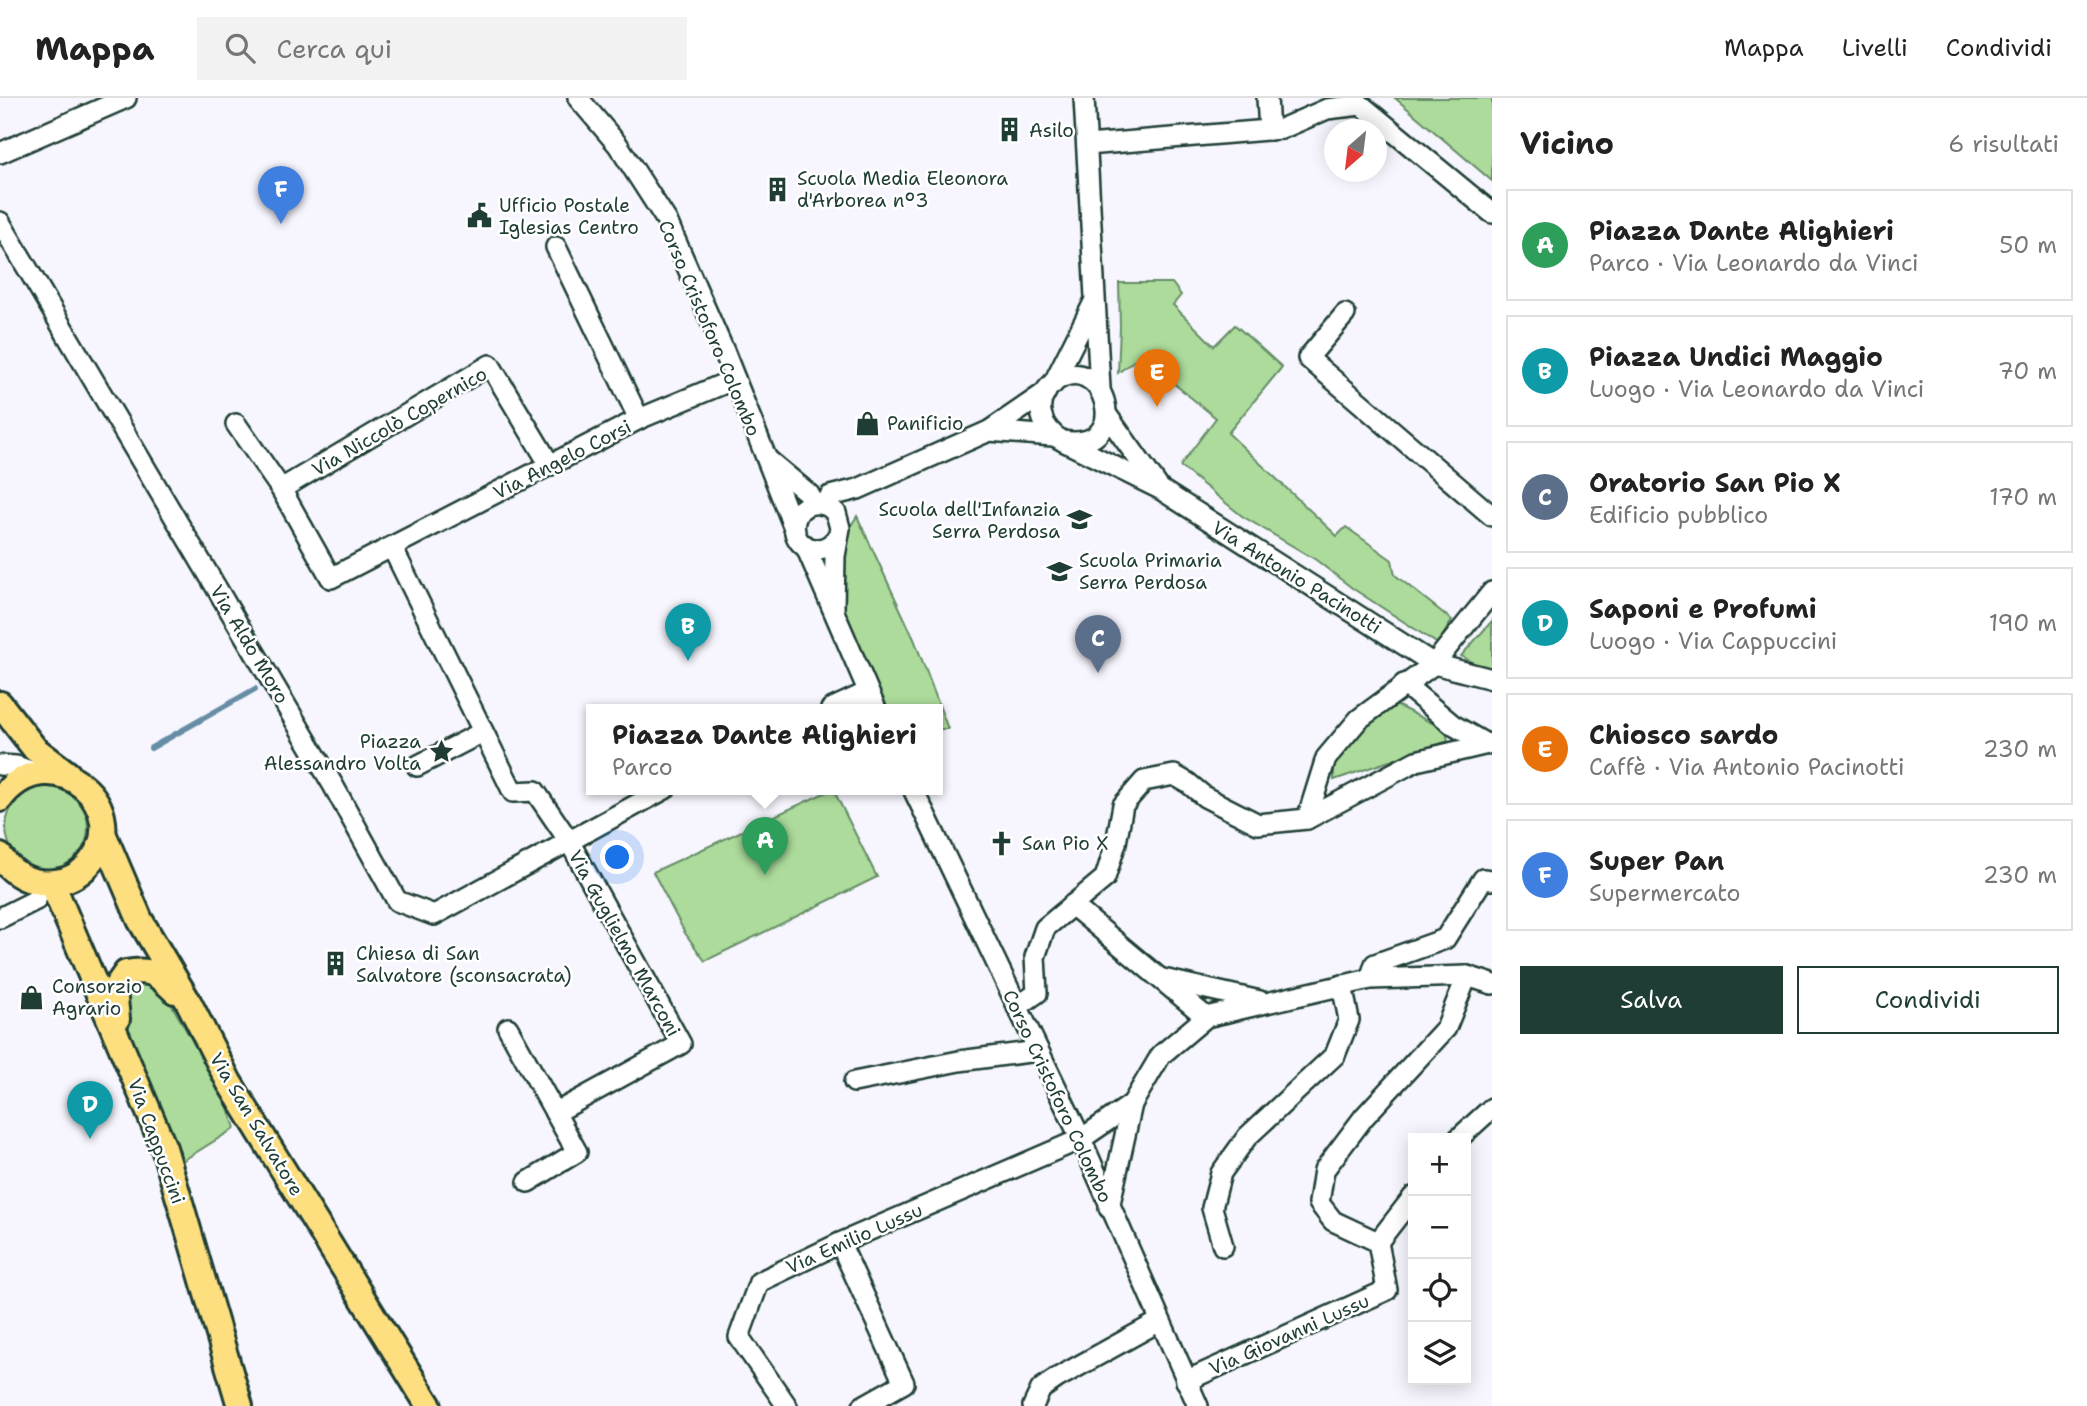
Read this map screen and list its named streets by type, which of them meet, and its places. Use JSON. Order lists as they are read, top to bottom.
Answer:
{
  "streets": {
    "main road": ["Via San Salvatore", "Via Cappuccini"],
    "street": [
      "Corso Cristoforo Colombo",
      "Via Niccolò Copernico",
      "Via Angelo Corsi",
      "Via Antonio Pacinotti",
      "Via Aldo Moro",
      "Via Guglielmo Marconi",
      "Via Emilio Lussu",
      "Via Giovanni Lussu"
    ]
  },
  "crossings": [
    ["Corso Cristoforo Colombo", "Via Angelo Corsi"],
    ["Corso Cristoforo Colombo", "Via Emilio Lussu"],
    ["Corso Cristoforo Colombo", "Via Giovanni Lussu"],
    ["Via Niccolò Copernico", "Via Angelo Corsi"],
    ["Via Aldo Moro", "Via Guglielmo Marconi"]
  ],
  "places": {
    "building": ["Asilo", "Scuola Media Eleonora d'Arborea n°3", "Chiesa di San Salvatore (sconsacrata)"],
    "public building": ["Ufficio Postale Iglesias Centro"],
    "shop": ["Panificio", "Consorzio Agrario"],
    "school or university": ["Scuola dell'Infanzia Serra Perdosa", "Scuola Primaria Serra Perdosa"],
    "place": ["Piazza Alessandro Volta"],
    "church": ["San Pio X"]
  },
  "north": "bottom left",
  "page": {
    "header": "Mappa",
    "search": "Cerca qui",
    "nav": ["Mappa", "Livelli", "Condividi"],
    "heading": ["Vicino", "6 risultati"],
    "pins": [
      "F",
      "E",
      "B",
      "C",
      "A",
      "D"
    ],
    "list": [
      {
        "mark": "A",
        "name": "Piazza Dante Alighieri",
        "note": "Parco · Via Leonardo da Vinci",
        "value": "50 m"
      },
      {
        "mark": "B",
        "name": "Piazza Undici Maggio",
        "note": "Luogo · Via Leonardo da Vinci",
        "value": "70 m"
      },
      {
        "mark": "C",
        "name": "Oratorio San Pio X",
        "note": "Edificio pubblico",
        "value": "170 m"
      },
      {
        "mark": "D",
        "name": "Saponi e Profumi",
        "note": "Luogo · Via Cappuccini",
        "value": "190 m"
      },
      {
        "mark": "E",
        "name": "Chiosco sardo",
        "note": "Caffè · Via Antonio Pacinotti",
        "value": "230 m"
      },
      {
        "mark": "F",
        "name": "Super Pan",
        "note": "Supermercato",
        "value": "230 m"
      }
    ],
    "popup": ["Piazza Dante Alighieri", "Parco"],
    "buttons": ["Salva", "Condividi"],
    "map_buttons": ["+", "−"]
  }
}
